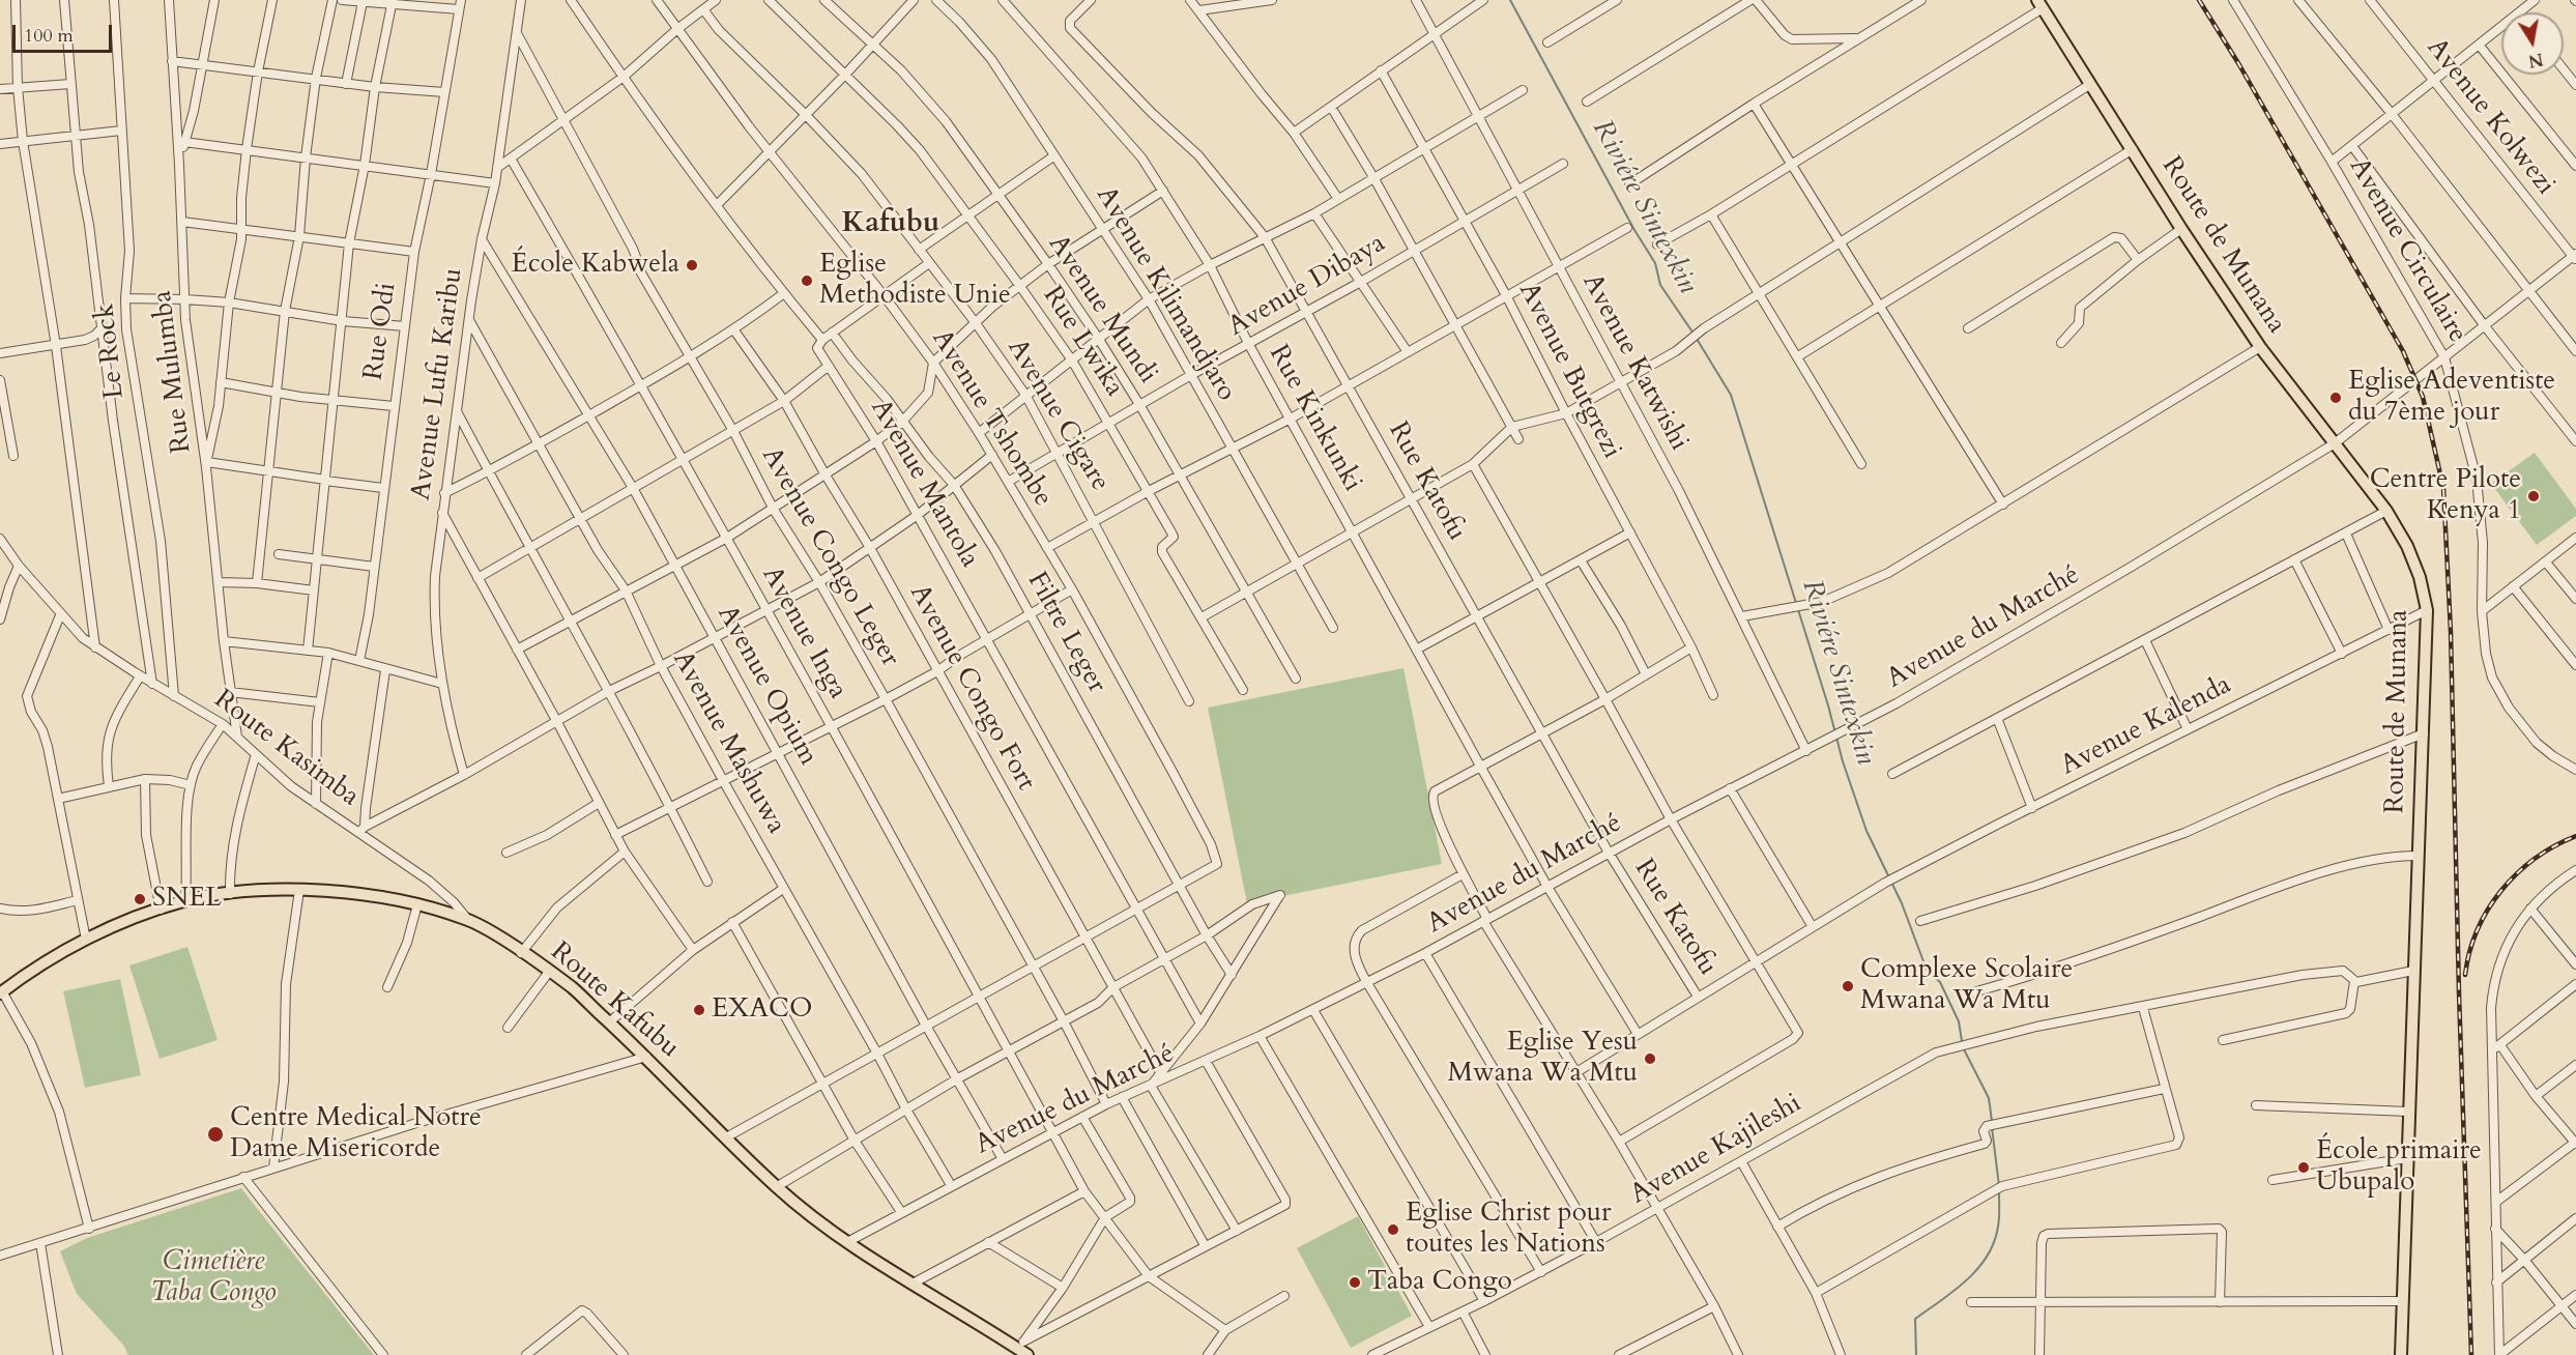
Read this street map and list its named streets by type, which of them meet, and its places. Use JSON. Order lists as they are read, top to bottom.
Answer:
{
  "streets": {
    "main road": ["Route de Munana", "Route Kafubu"],
    "street": [
      "Avenue Kolwezi",
      "Avenue Circulaire",
      "Avenue Dibaya",
      "Avenue Kilimandjaro",
      "Avenue Mundi",
      "Rue Odi",
      "Rue Lwika",
      "Le Rock",
      "Avenue Katwishi",
      "Avenue Butgrezi",
      "Rue Mulumba",
      "Avenue Lufu Karibu",
      "Avenue Cigare",
      "Avenue Tshombe",
      "Rue Kinkunki",
      "Rue Katofu",
      "Avenue Mantola",
      "Avenue Congo Leger",
      "Avenue du Marché",
      "Avenue Inga",
      "Filtre Leger",
      "Avenue Opium",
      "Avenue Congo Fort",
      "Avenue Kalenda",
      "Avenue Mashuwa",
      "Route Kasimba",
      "Avenue Kajileshi"
    ]
  },
  "crossings": [
    ["Route de Munana", "Avenue du Marché"],
    ["Route de Munana", "Avenue Kalenda"],
    ["Avenue Circulaire", "Avenue du Marché"],
    ["Avenue Dibaya", "Avenue Kilimandjaro"],
    ["Avenue Dibaya", "Avenue Mundi"],
    ["Avenue Dibaya", "Rue Lwika"],
    ["Avenue Dibaya", "Avenue Katwishi"],
    ["Avenue Dibaya", "Avenue Butgrezi"],
    ["Avenue Dibaya", "Avenue Cigare"],
    ["Avenue Dibaya", "Avenue Tshombe"],
    ["Avenue Dibaya", "Rue Kinkunki"],
    ["Avenue Dibaya", "Rue Katofu"],
    ["Le Rock", "Route Kasimba"],
    ["Avenue Katwishi", "Avenue du Marché"],
    ["Rue Mulumba", "Route Kasimba"],
    ["Avenue Lufu Karibu", "Avenue Congo Leger"],
    ["Avenue Lufu Karibu", "Avenue Opium"],
    ["Avenue Lufu Karibu", "Avenue Mashuwa"],
    ["Avenue Tshombe", "Filtre Leger"],
    ["Rue Kinkunki", "Avenue du Marché"],
    ["Rue Kinkunki", "Avenue Kalenda"],
    ["Rue Katofu", "Avenue du Marché"],
    ["Rue Katofu", "Avenue Kalenda"],
    ["Avenue Congo Leger", "Avenue du Marché"],
    ["Avenue du Marché", "Avenue Inga"],
    ["Avenue du Marché", "Avenue Opium"],
    ["Avenue du Marché", "Avenue Mashuwa"],
    ["Avenue du Marché", "Route Kafubu"],
    ["Route Kasimba", "Route Kafubu"]
  ],
  "districts": ["Kafubu"],
  "water": ["Riviére Sintexkin"],
  "parks": ["Cimetière Taba Congo"],
  "places": [
    "École Kabwela",
    "Eglise Methodiste Unie",
    "Eglise Adeventiste du 7ème jour",
    "Centre Pilote Kenya 1",
    "SNEL",
    "Complexe Scolaire Mwana Wa Mtu",
    "EXACO",
    "Eglise Yesu Mwana Wa Mtu",
    "Centre Medical Notre Dame Misericorde",
    "École primaire Ubupalo",
    "Eglise Christ pour toutes les Nations",
    "Taba Congo"
  ],
  "scale_bar": "100 m",
  "north": "bottom"
}
